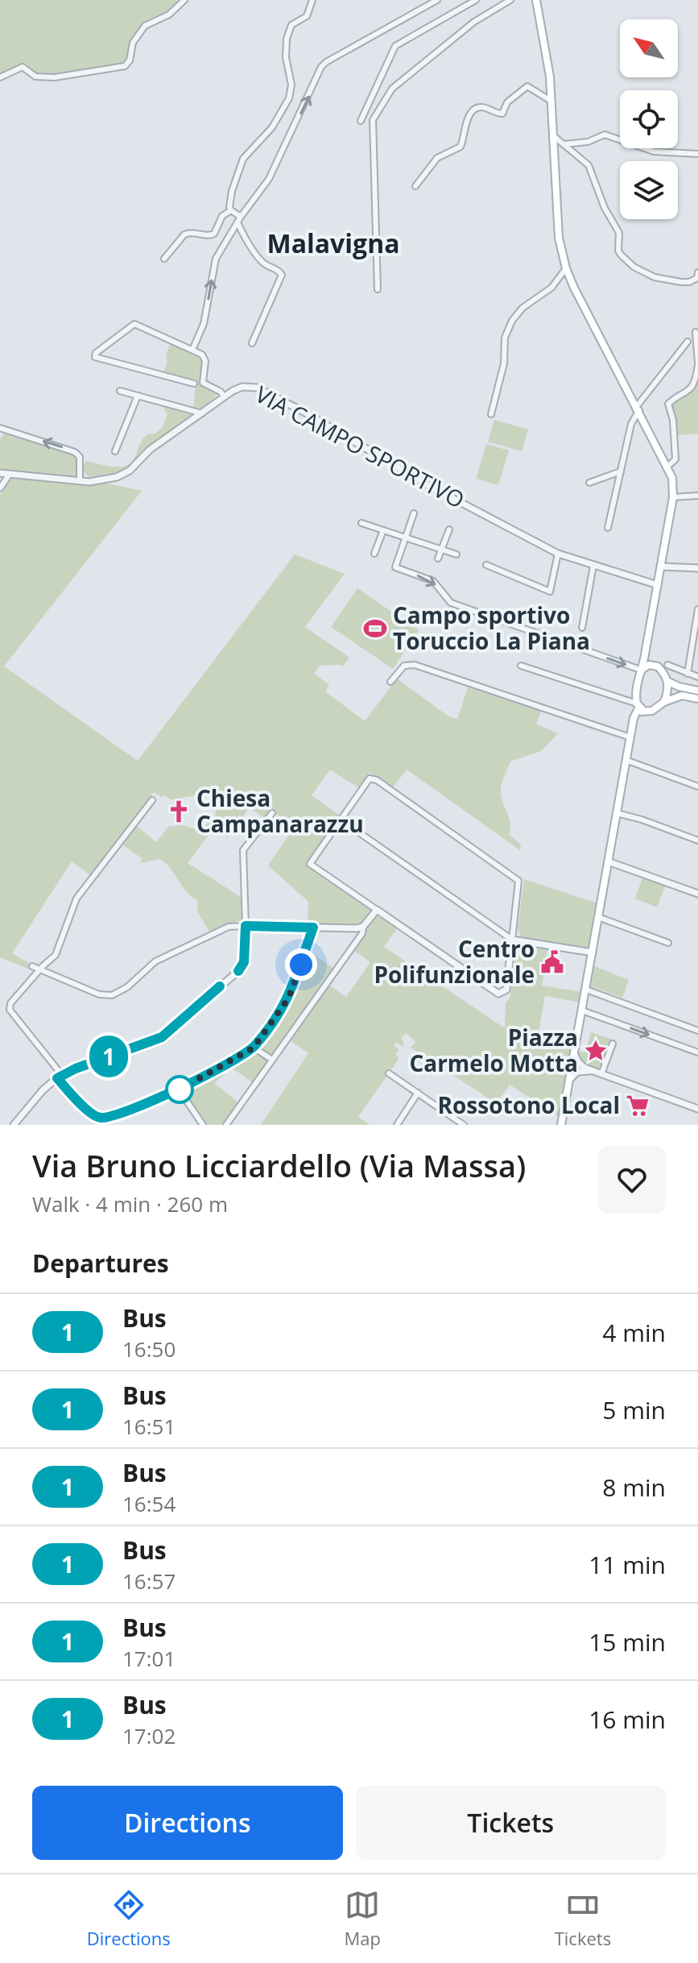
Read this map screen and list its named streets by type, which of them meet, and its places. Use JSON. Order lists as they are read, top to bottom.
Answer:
{
  "streets": {
    "street": ["VIA CAMPO SPORTIVO"]
  },
  "districts": ["Malavigna"],
  "places": {
    "sports": ["Campo sportivo Toruccio La Piana"],
    "church": ["Chiesa Campanarazzu"],
    "public building": ["Centro Polifunzionale"],
    "place": ["Piazza Carmelo Motta"],
    "supermarket": ["Rossotono Local"]
  },
  "lines": ["bus line 1"],
  "north": "top left",
  "page": {
    "on_map": "1",
    "heading": [
      ["Via Bruno Licciardello (Via Massa)", "Walk · 4 min · 260 m"],
      "Departures"
    ],
    "list": [
      {
        "mark": "1",
        "name": "Bus",
        "note": "16:50",
        "value": "4 min"
      },
      {
        "mark": "1",
        "name": "Bus",
        "note": "16:51",
        "value": "5 min"
      },
      {
        "mark": "1",
        "name": "Bus",
        "note": "16:54",
        "value": "8 min"
      },
      {
        "mark": "1",
        "name": "Bus",
        "note": "16:57",
        "value": "11 min"
      },
      {
        "mark": "1",
        "name": "Bus",
        "note": "17:01",
        "value": "15 min"
      },
      {
        "mark": "1",
        "name": "Bus",
        "note": "17:02",
        "value": "16 min"
      }
    ],
    "buttons": ["Directions", "Tickets"],
    "tabs": ["Directions", "Map", "Tickets"]
  }
}
